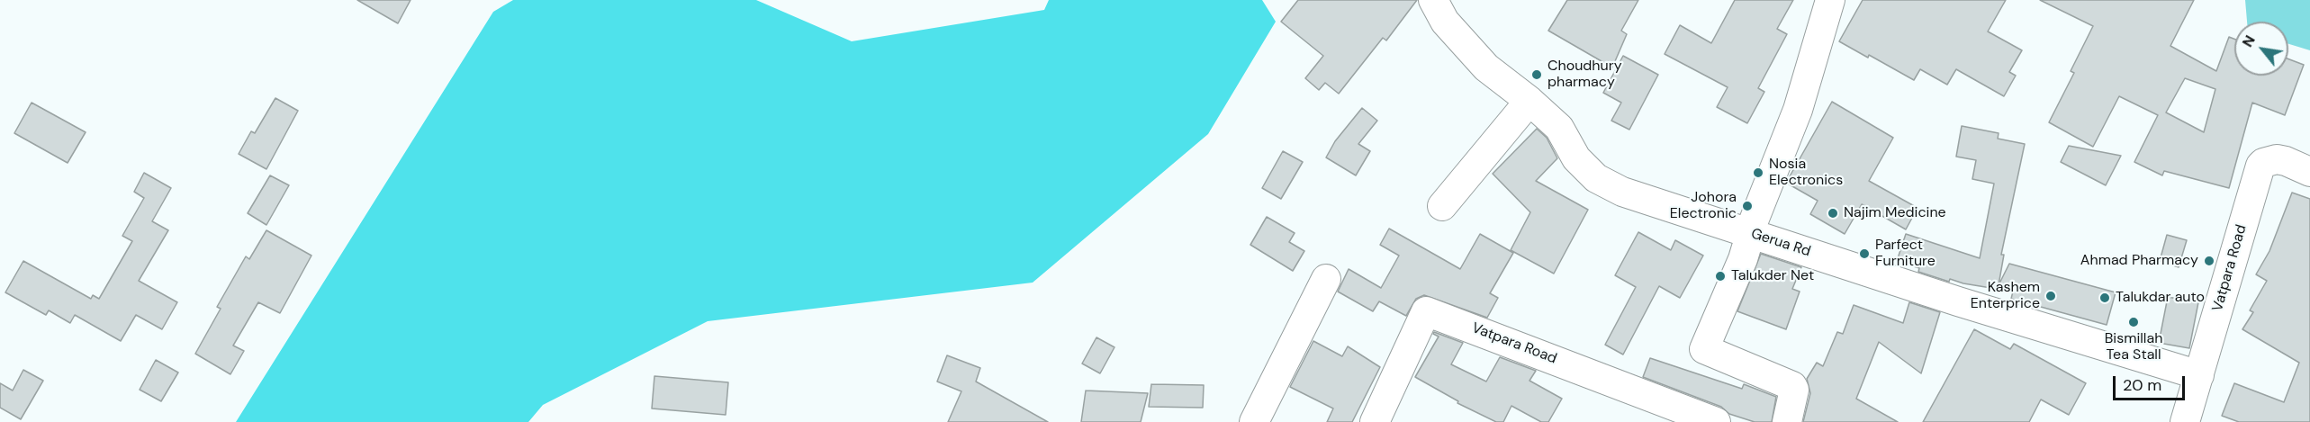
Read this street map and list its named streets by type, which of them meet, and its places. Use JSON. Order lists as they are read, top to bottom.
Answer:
{
  "streets": {
    "street": ["Gerua Rd", "Vatpara Road"]
  },
  "crossings": [
    ["Gerua Rd", "Vatpara Road"]
  ],
  "places": [
    "Choudhury pharmacy",
    "Nosia Electronics",
    "Johora Electronic",
    "Najim Medicine",
    "Parfect Furniture",
    "Ahmad Pharmacy",
    "Talukder Net",
    "Kashem Enterprice",
    "Talukdar auto",
    "Bismillah Tea Stall"
  ],
  "scale_bar": "20 m",
  "north": "top left"
}
